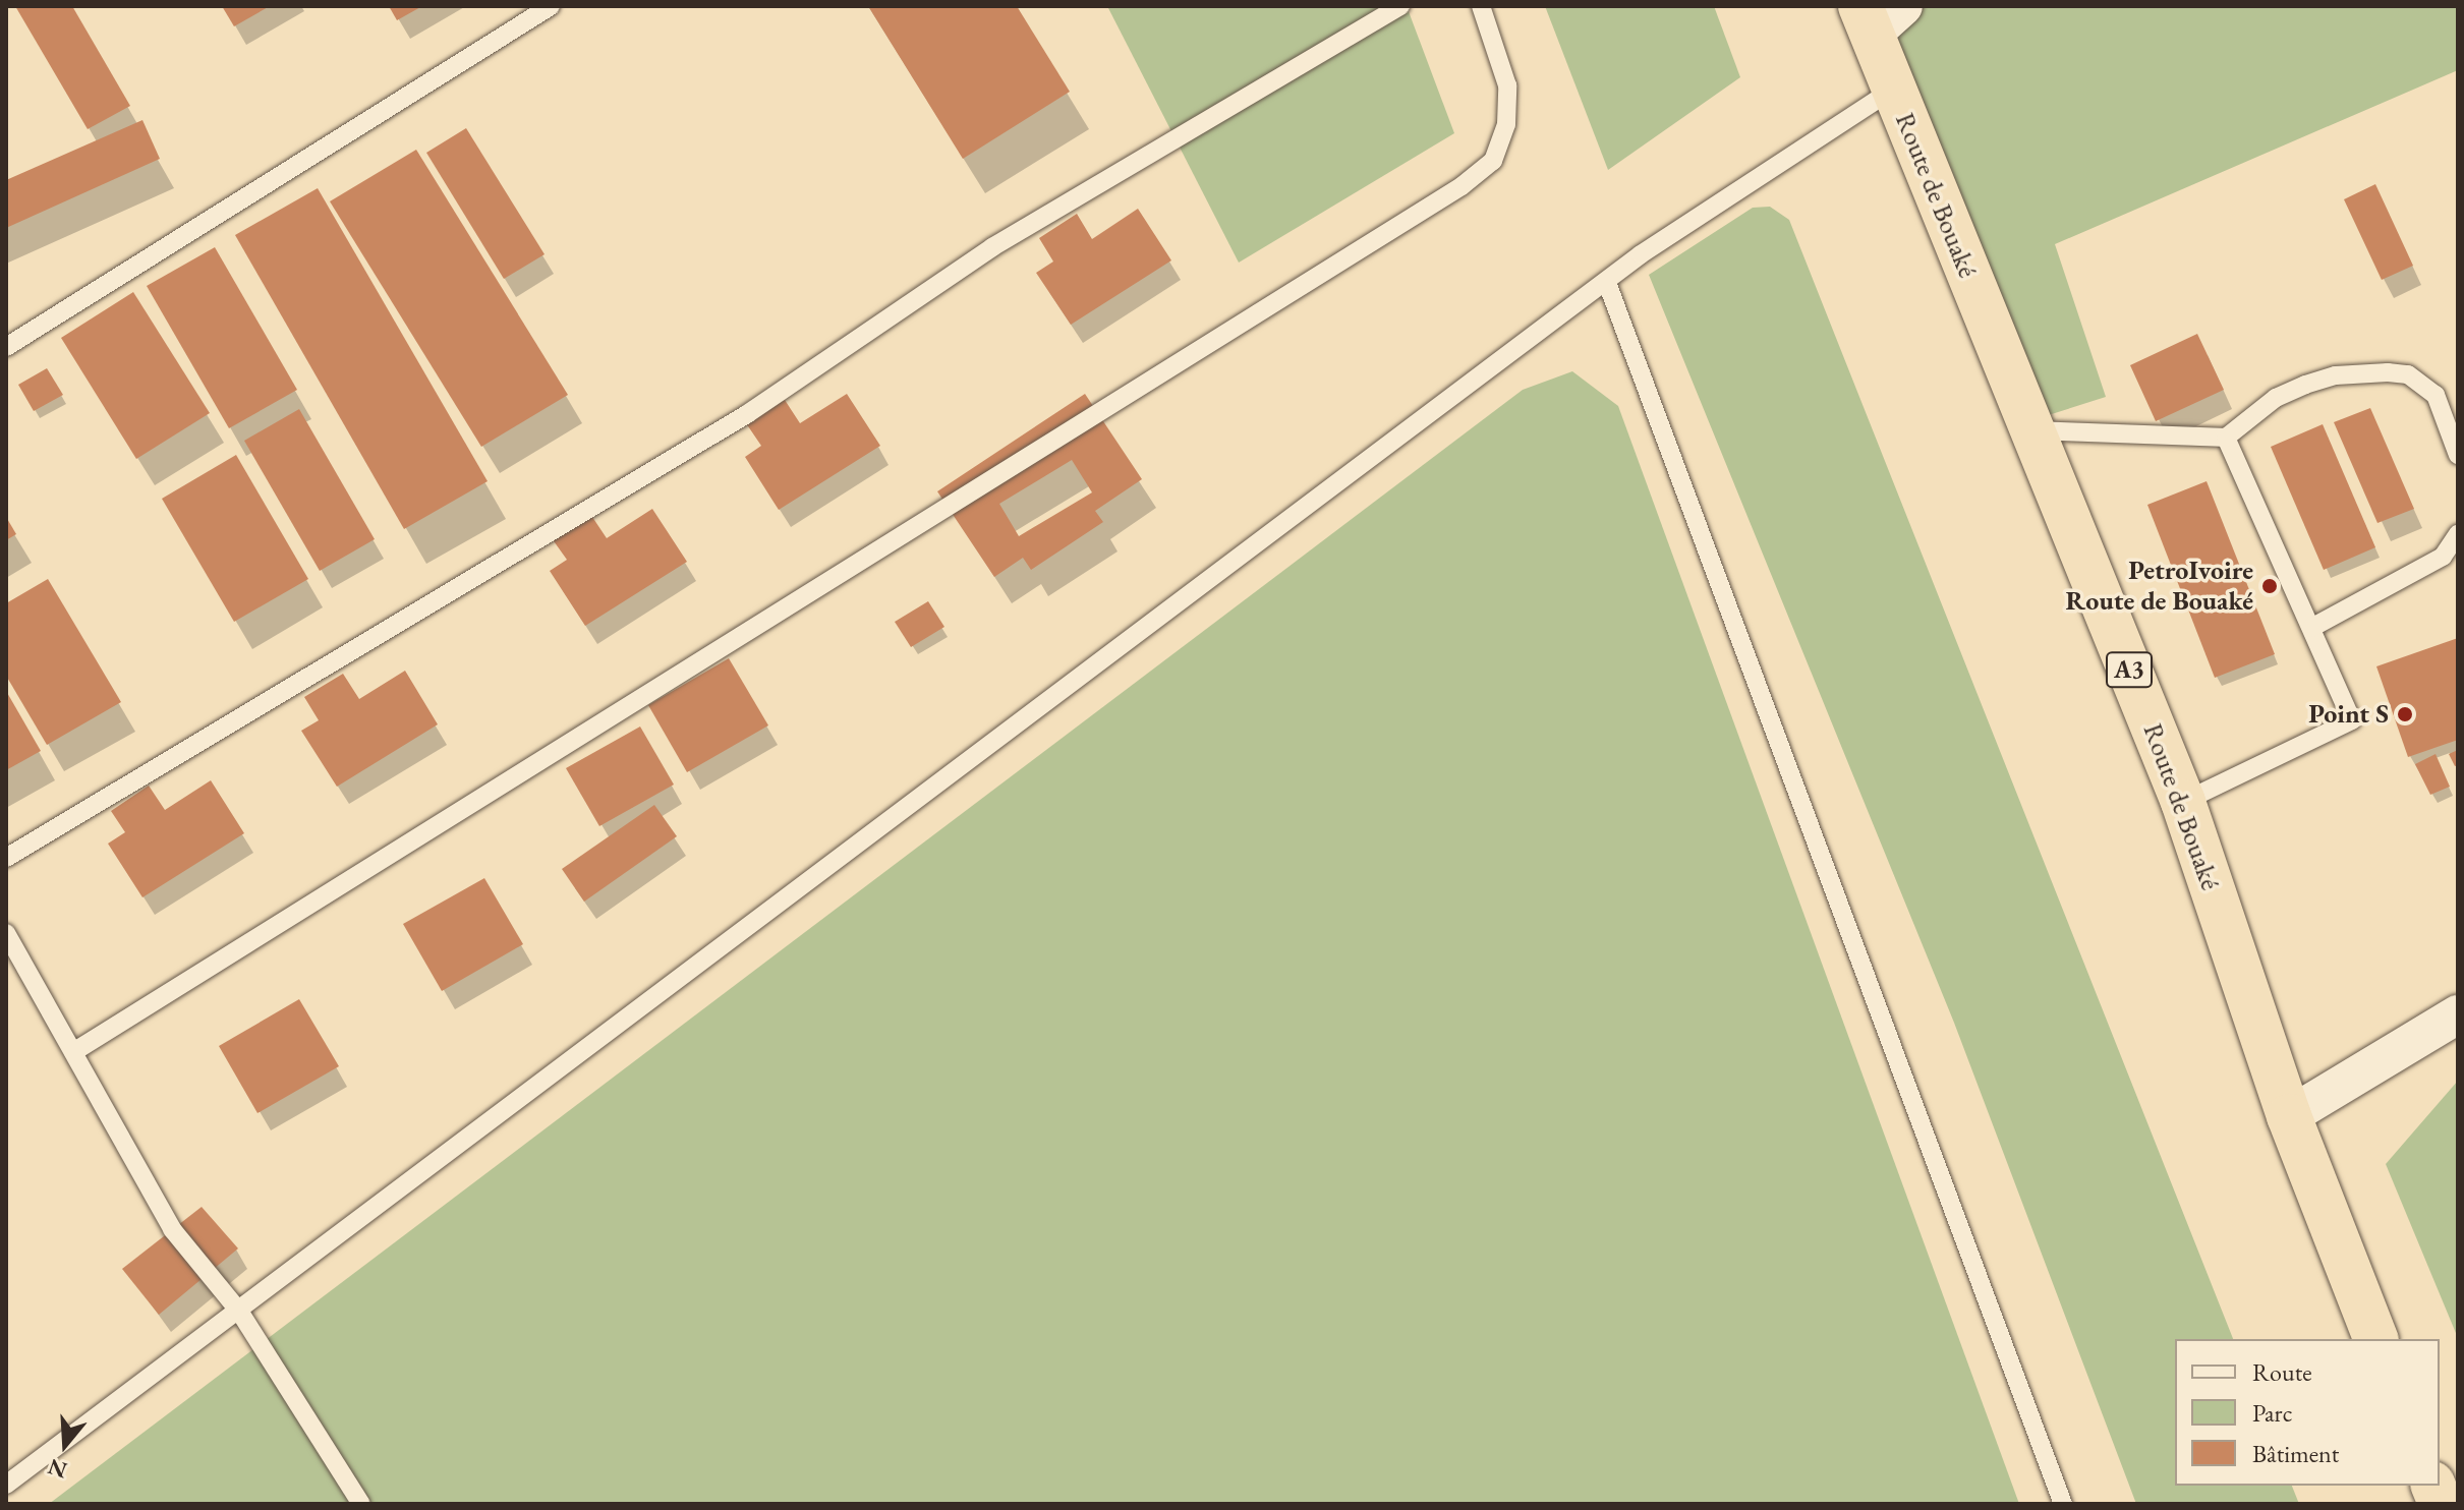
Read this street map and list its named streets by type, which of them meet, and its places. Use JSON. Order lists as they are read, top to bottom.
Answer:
{
  "streets": {
    "highway": ["Route de Bouaké", "A3"]
  },
  "places": ["PetroIvoire Route de Bouaké", "Point S"],
  "legend": ["Route", "Parc", "Bâtiment"],
  "north": "bottom"
}
